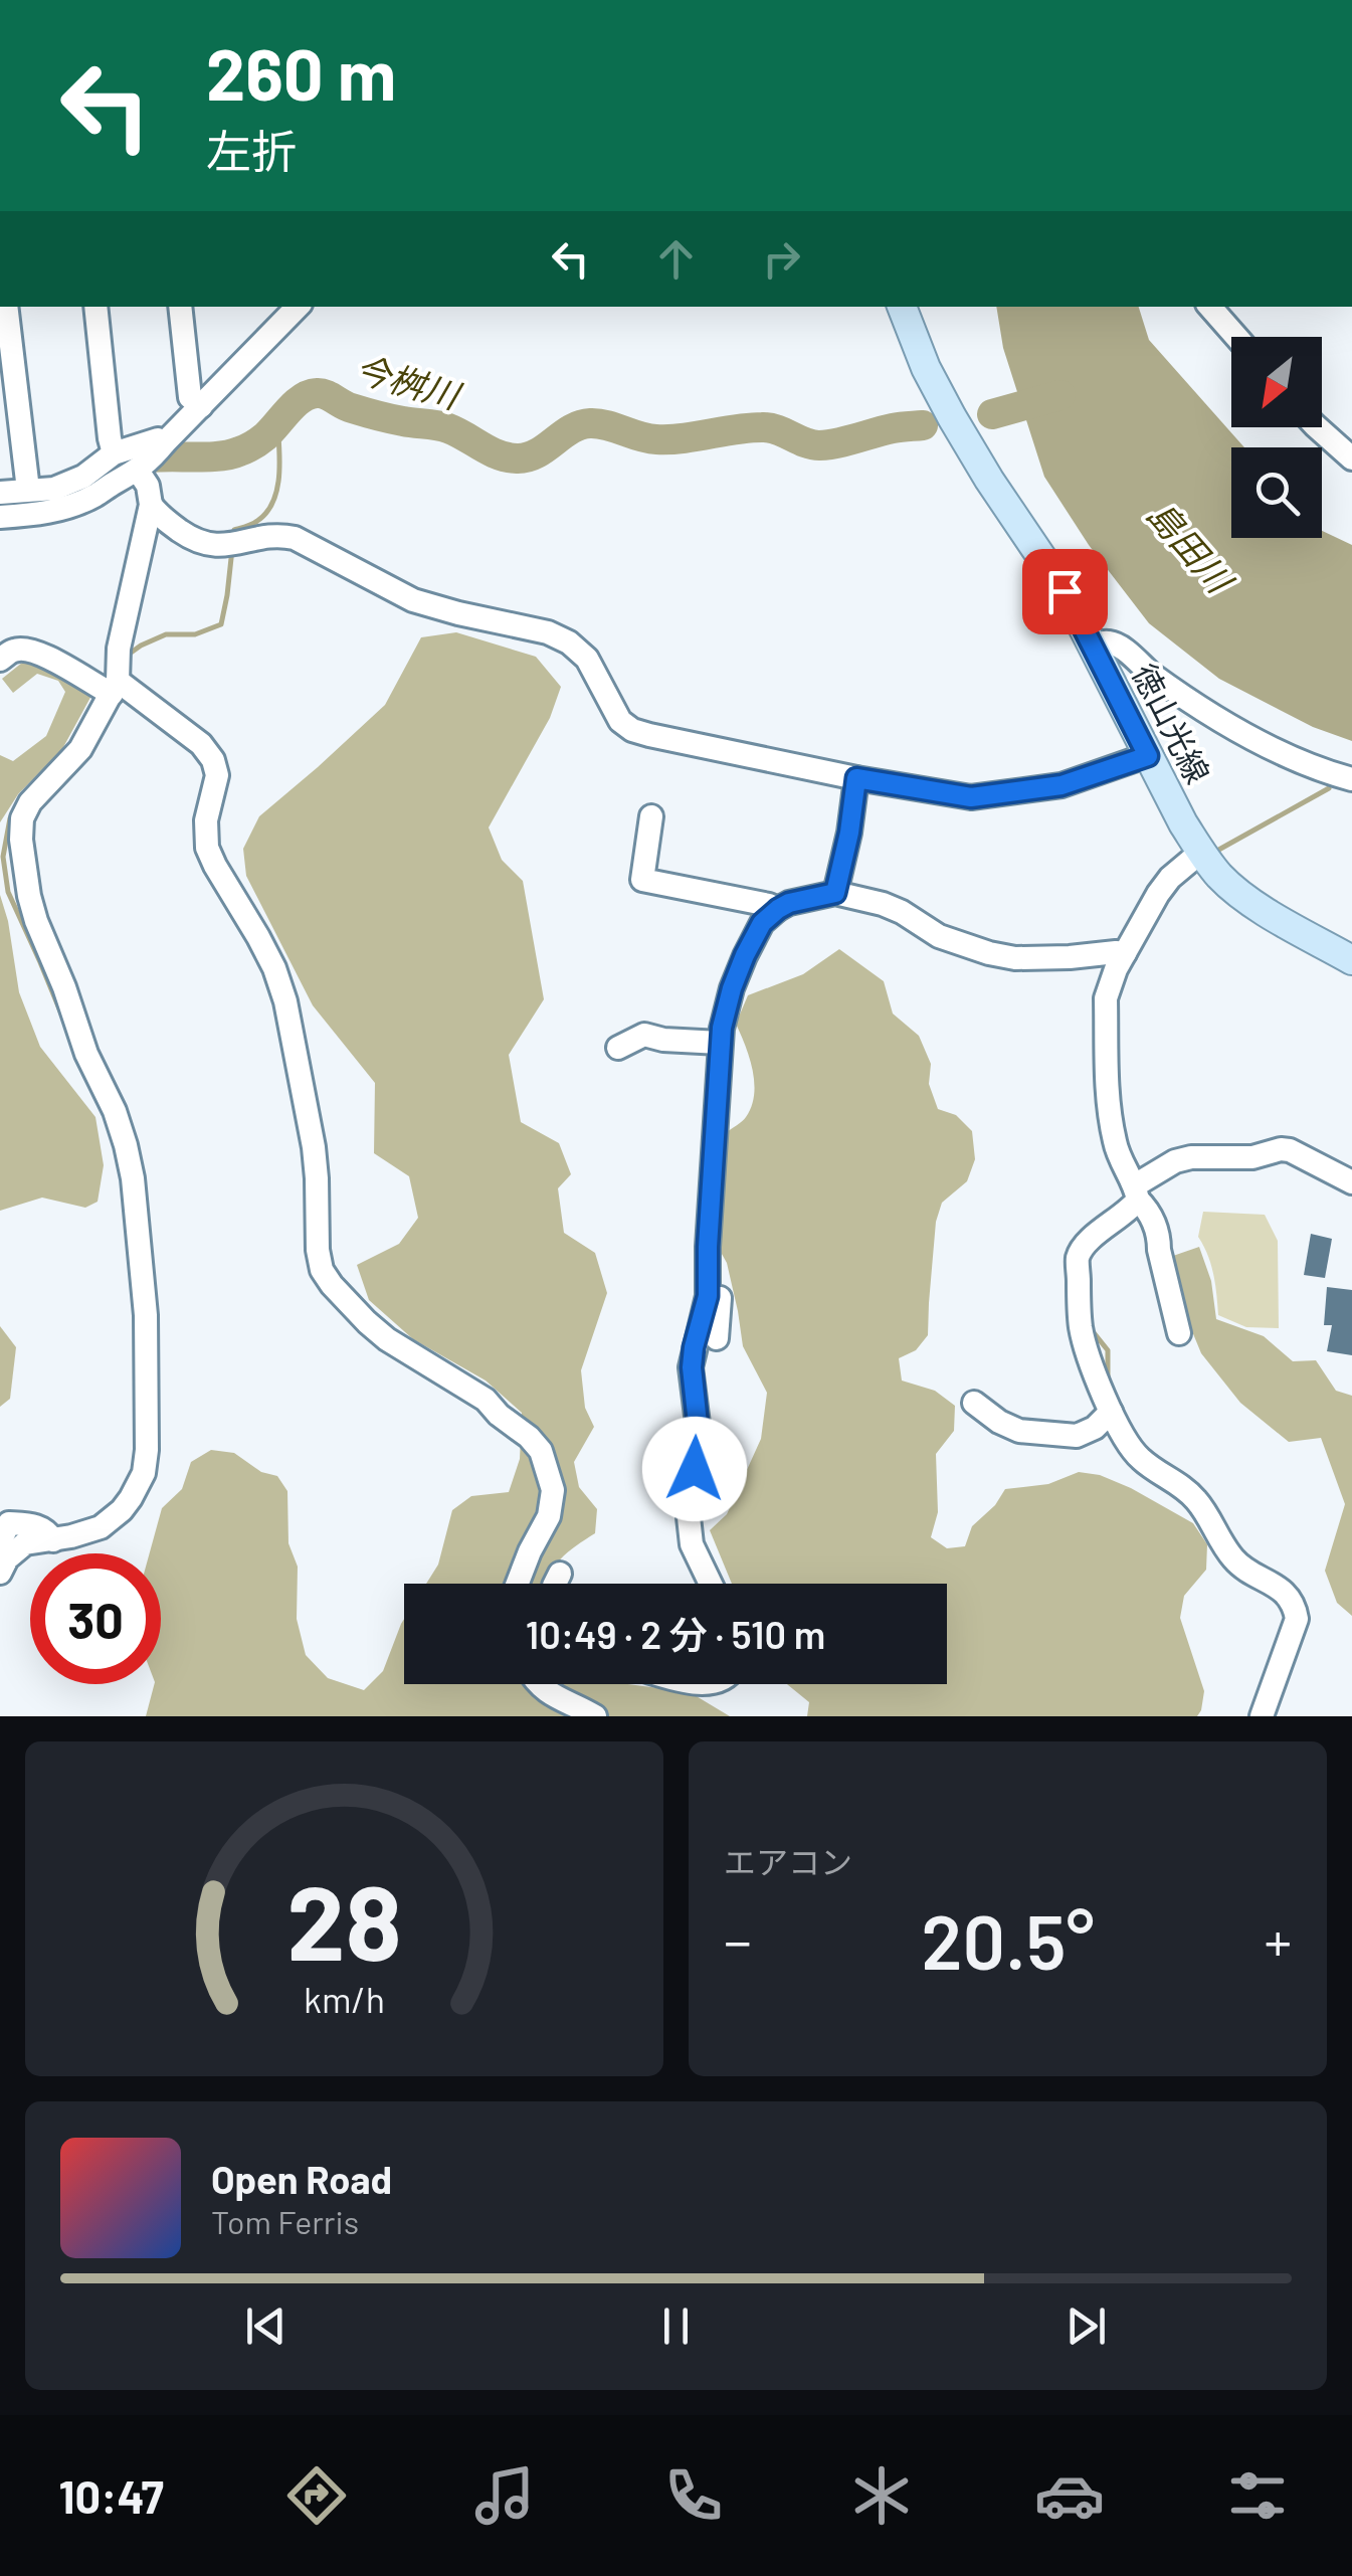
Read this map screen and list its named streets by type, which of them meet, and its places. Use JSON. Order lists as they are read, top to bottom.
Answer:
{
  "streets": {
    "main road": ["徳山光線"]
  },
  "water": ["今桝川", "島田川"],
  "north": "bottom left",
  "page": {
    "turn": ["260 m", "左折"],
    "limit": "30",
    "trip": "10:49 · 2 分 · 510 m",
    "tile": "エアコン",
    "heat": ["−", "20.5°", "+"],
    "song": ["Open Road", "Tom Ferris"],
    "tabs": "10:47",
    "gauge": ["28", "km/h"]
  }
}
